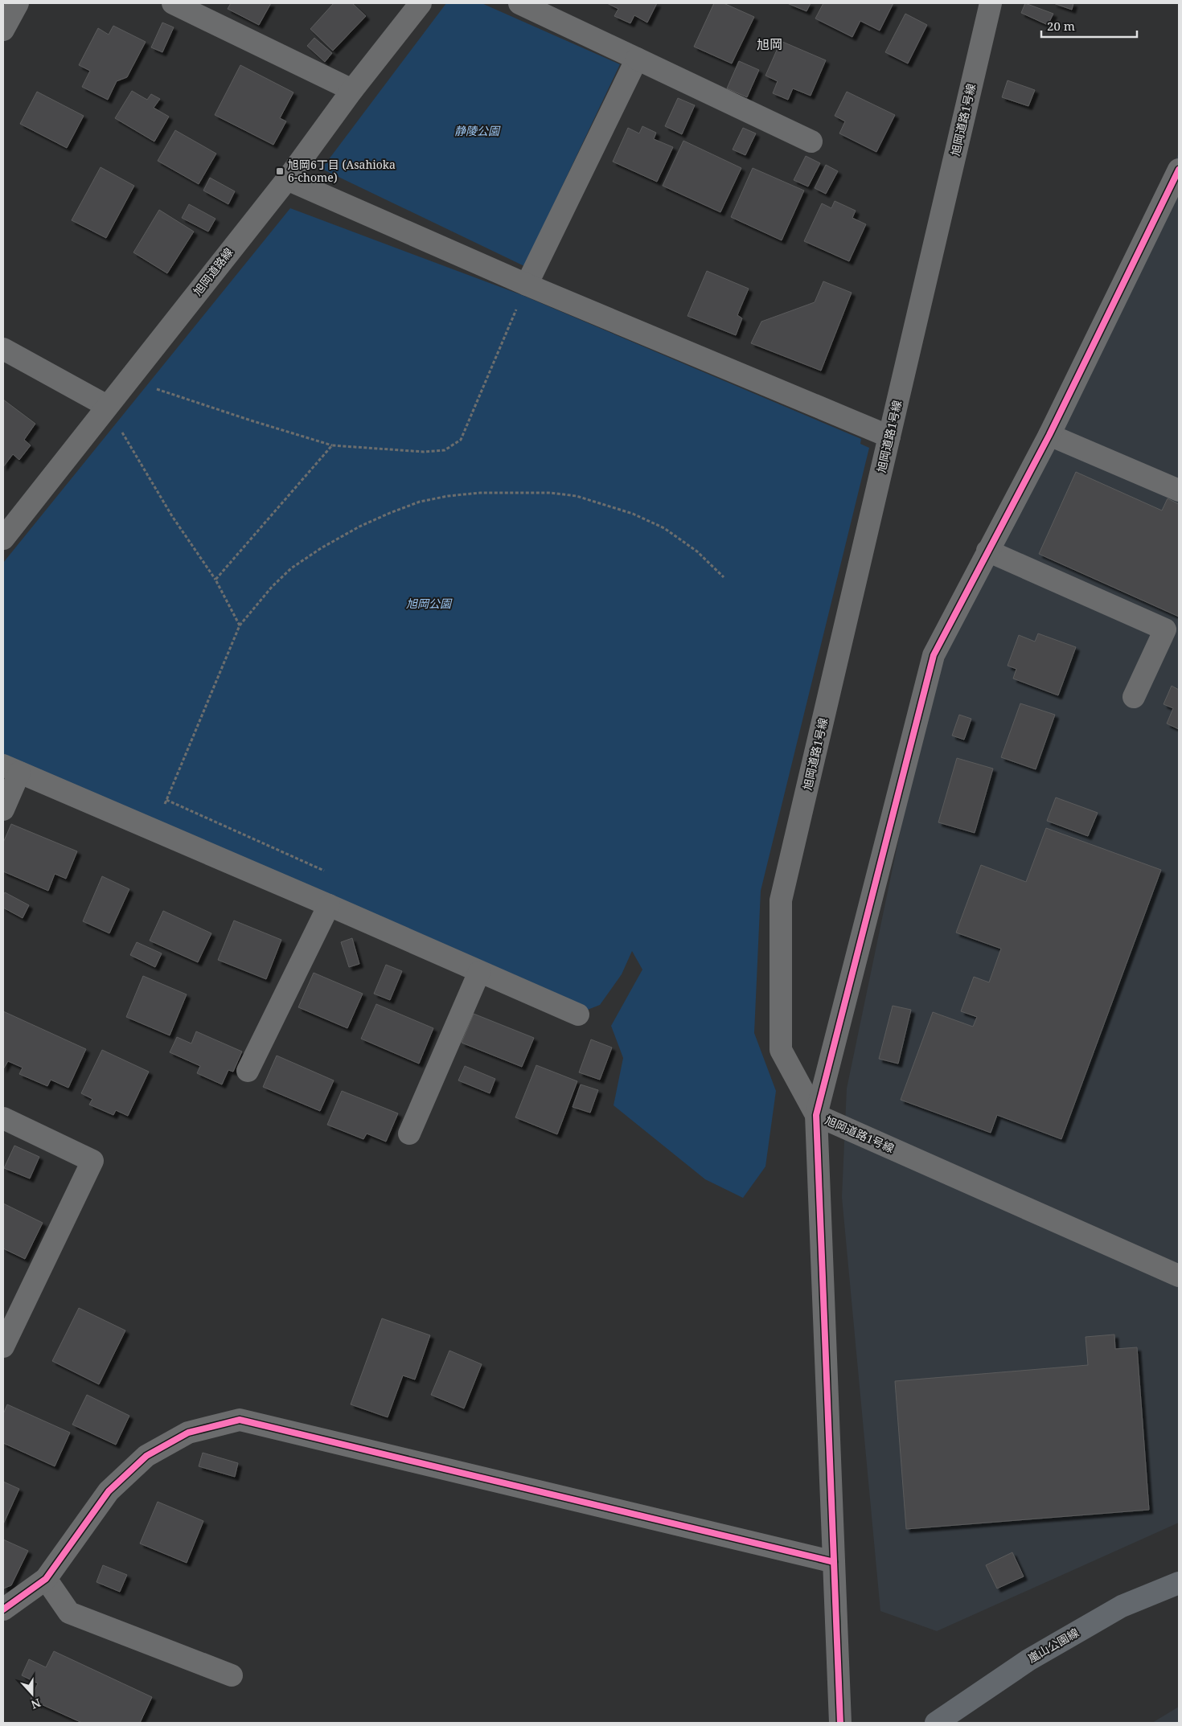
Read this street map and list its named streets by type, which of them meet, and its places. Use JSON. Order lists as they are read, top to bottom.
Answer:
{
  "streets": {
    "main road": ["嵐山公園線"],
    "street": ["旭岡道路1号線", "旭岡道路線"]
  },
  "districts": ["旭岡"],
  "parks": ["静陵公園", "旭岡公園"],
  "places": {
    "transit": ["旭岡6丁目 (Asahioka 6-chome)"]
  },
  "scale_bar": "20 m",
  "north": "bottom"
}
